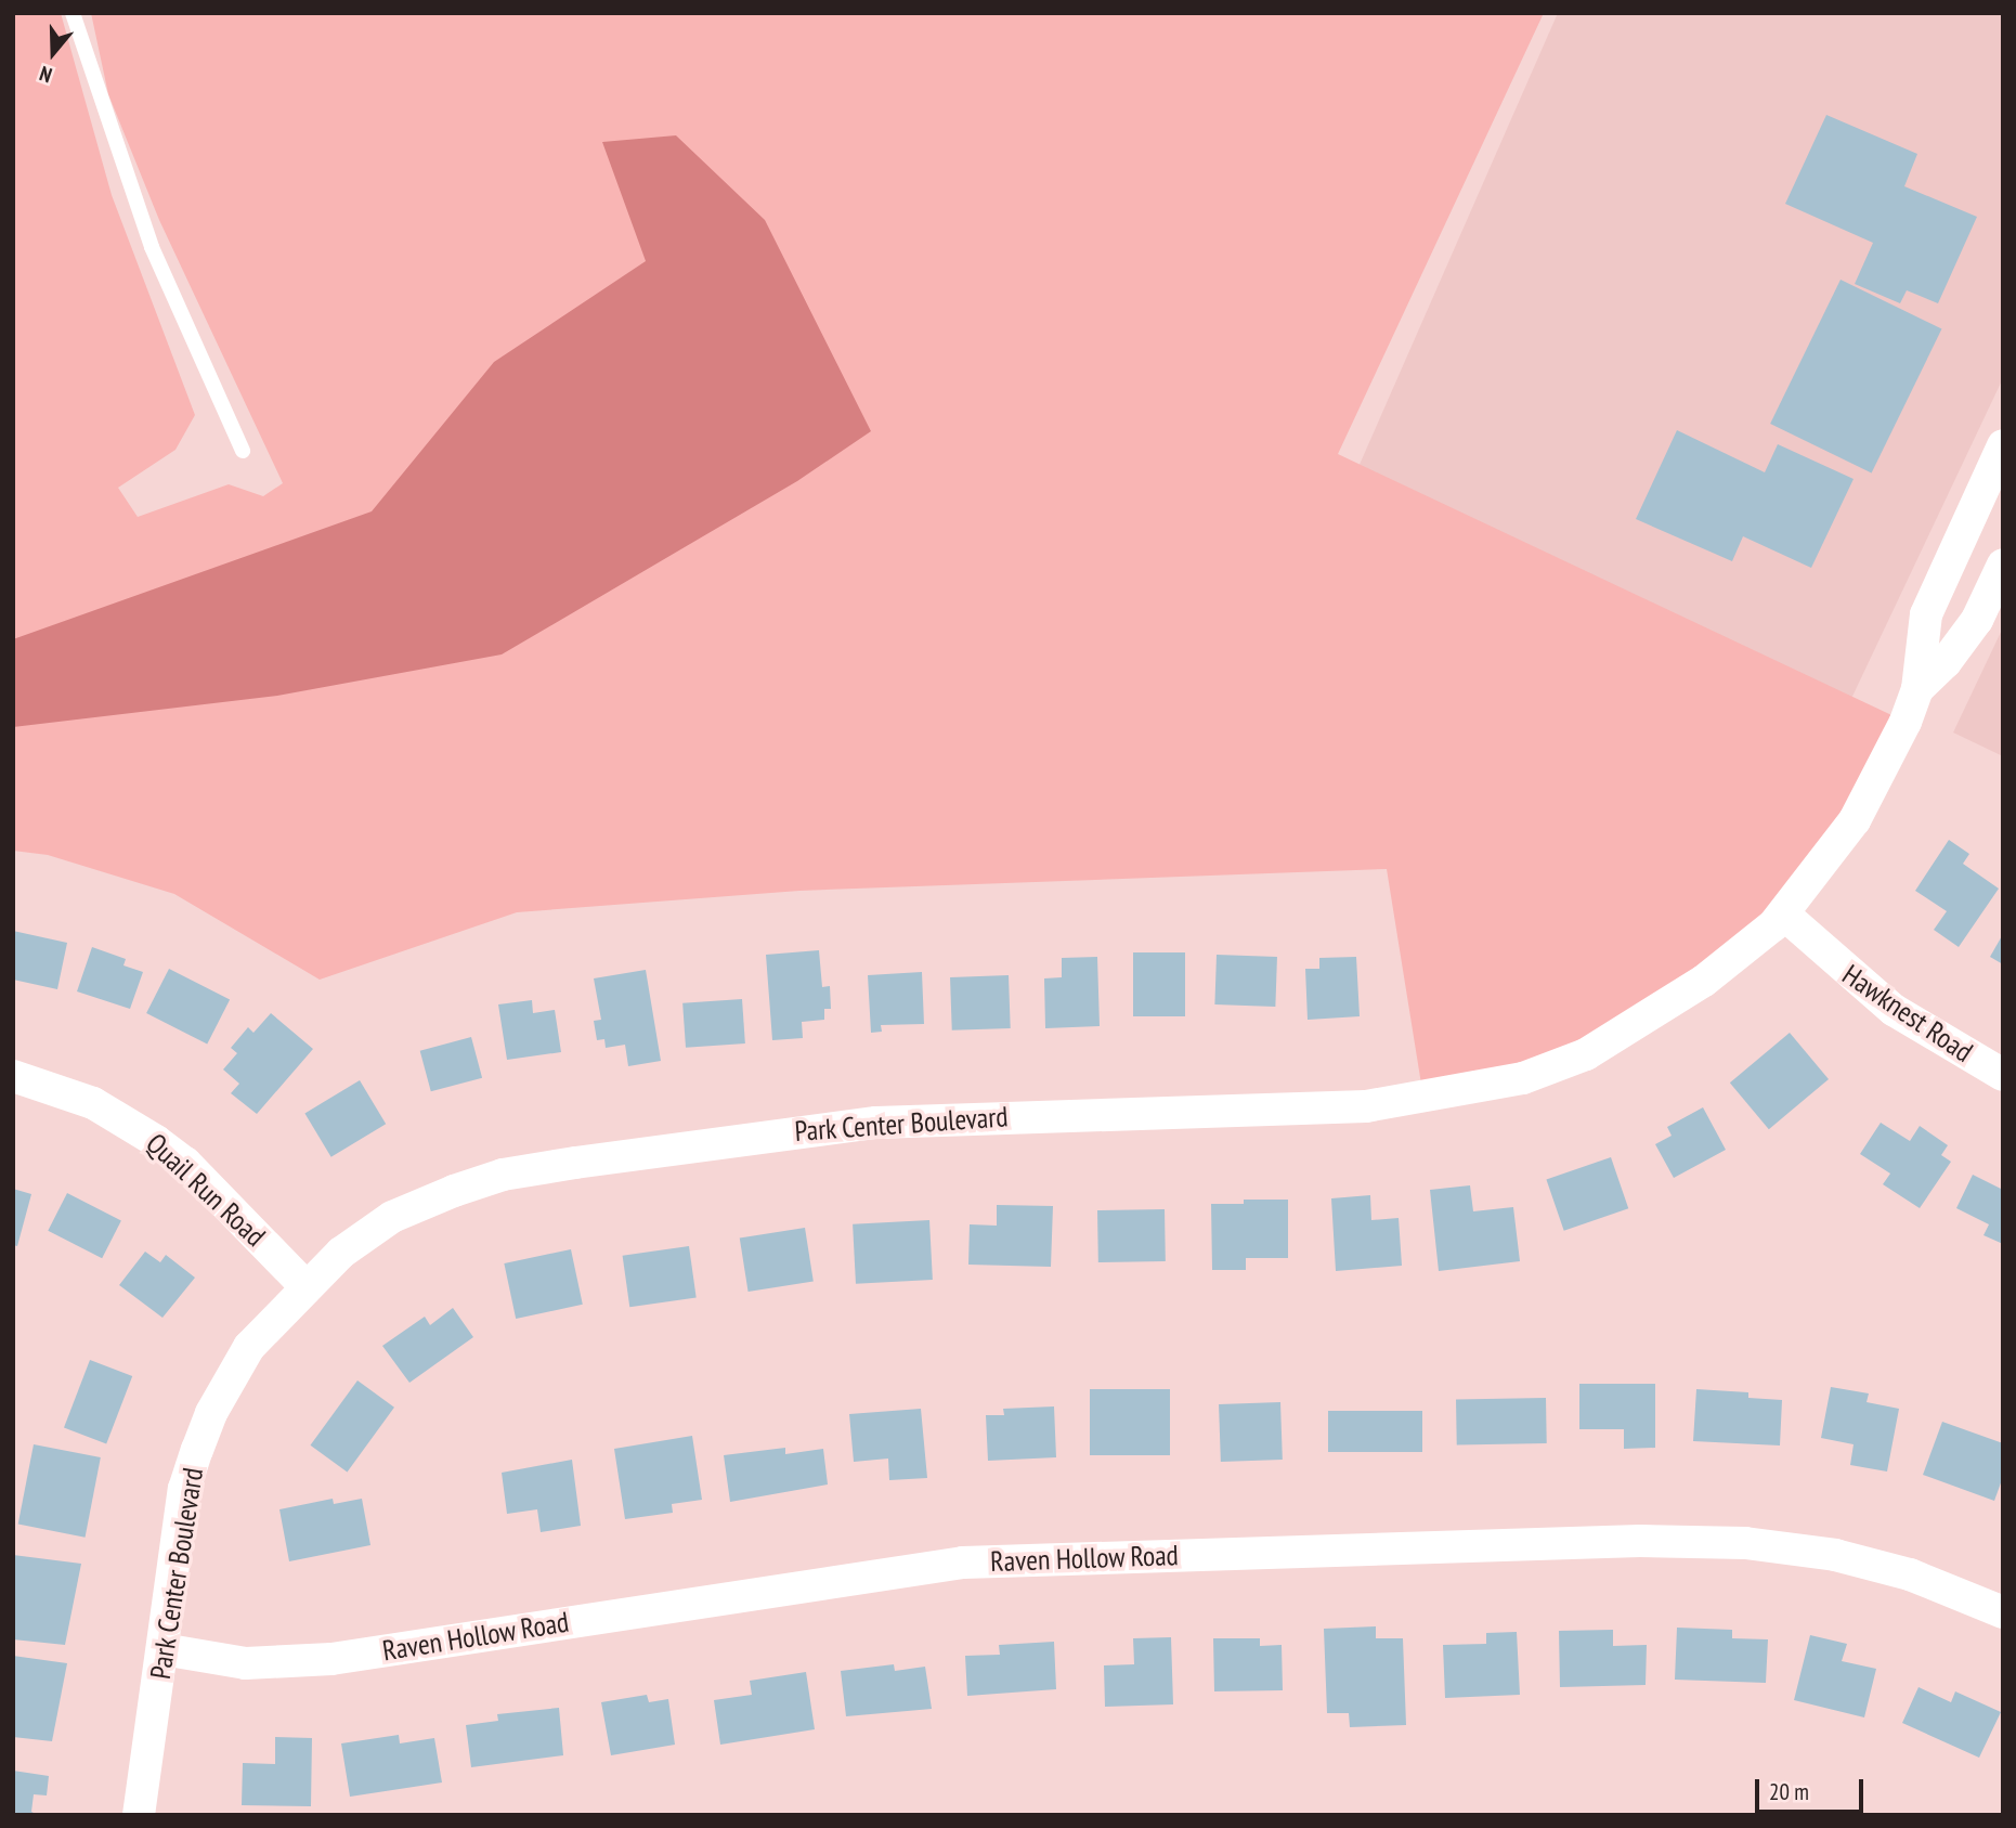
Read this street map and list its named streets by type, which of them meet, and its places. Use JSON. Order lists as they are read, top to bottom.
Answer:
{
  "streets": {
    "street": [
      "Hawknest Road",
      "Park Center Boulevard",
      "Quail Run Road",
      "Raven Hollow Road"
    ]
  },
  "crossings": [
    ["Hawknest Road", "Park Center Boulevard"],
    ["Park Center Boulevard", "Quail Run Road"],
    ["Park Center Boulevard", "Raven Hollow Road"]
  ],
  "scale_bar": "20 m",
  "north": "bottom"
}
